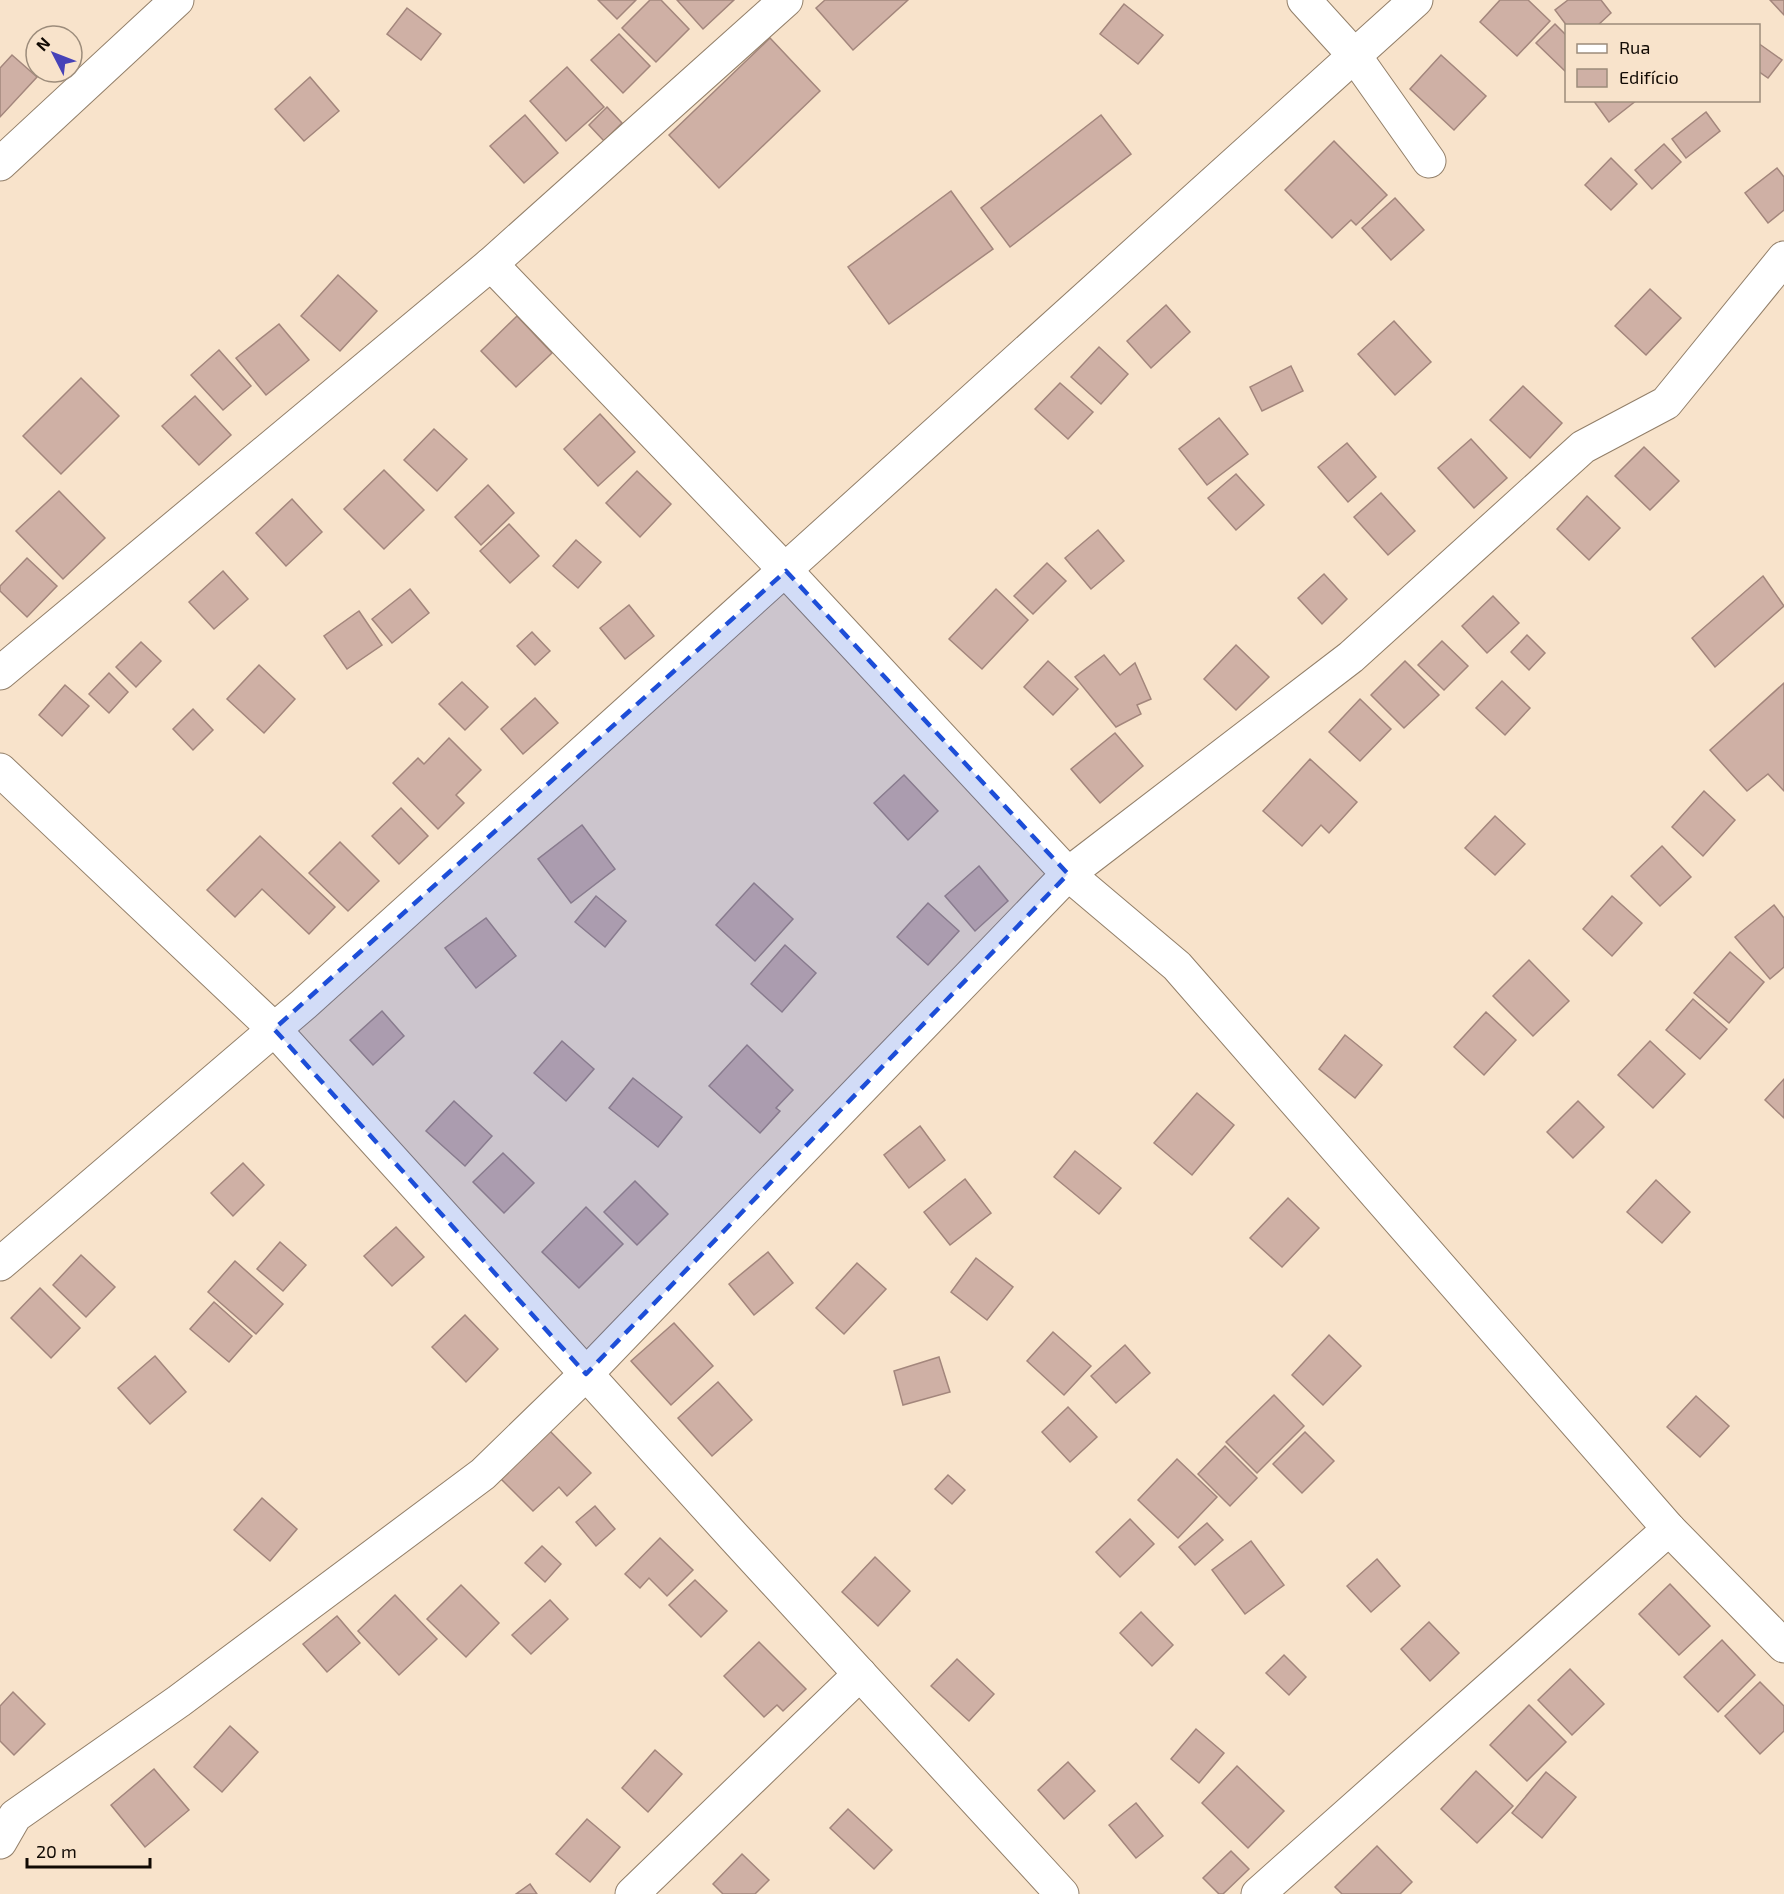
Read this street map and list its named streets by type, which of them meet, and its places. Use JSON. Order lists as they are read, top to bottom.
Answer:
{
  "legend": ["Rua", "Edifício"],
  "scale_bar": "20 m",
  "north": "top left"
}
